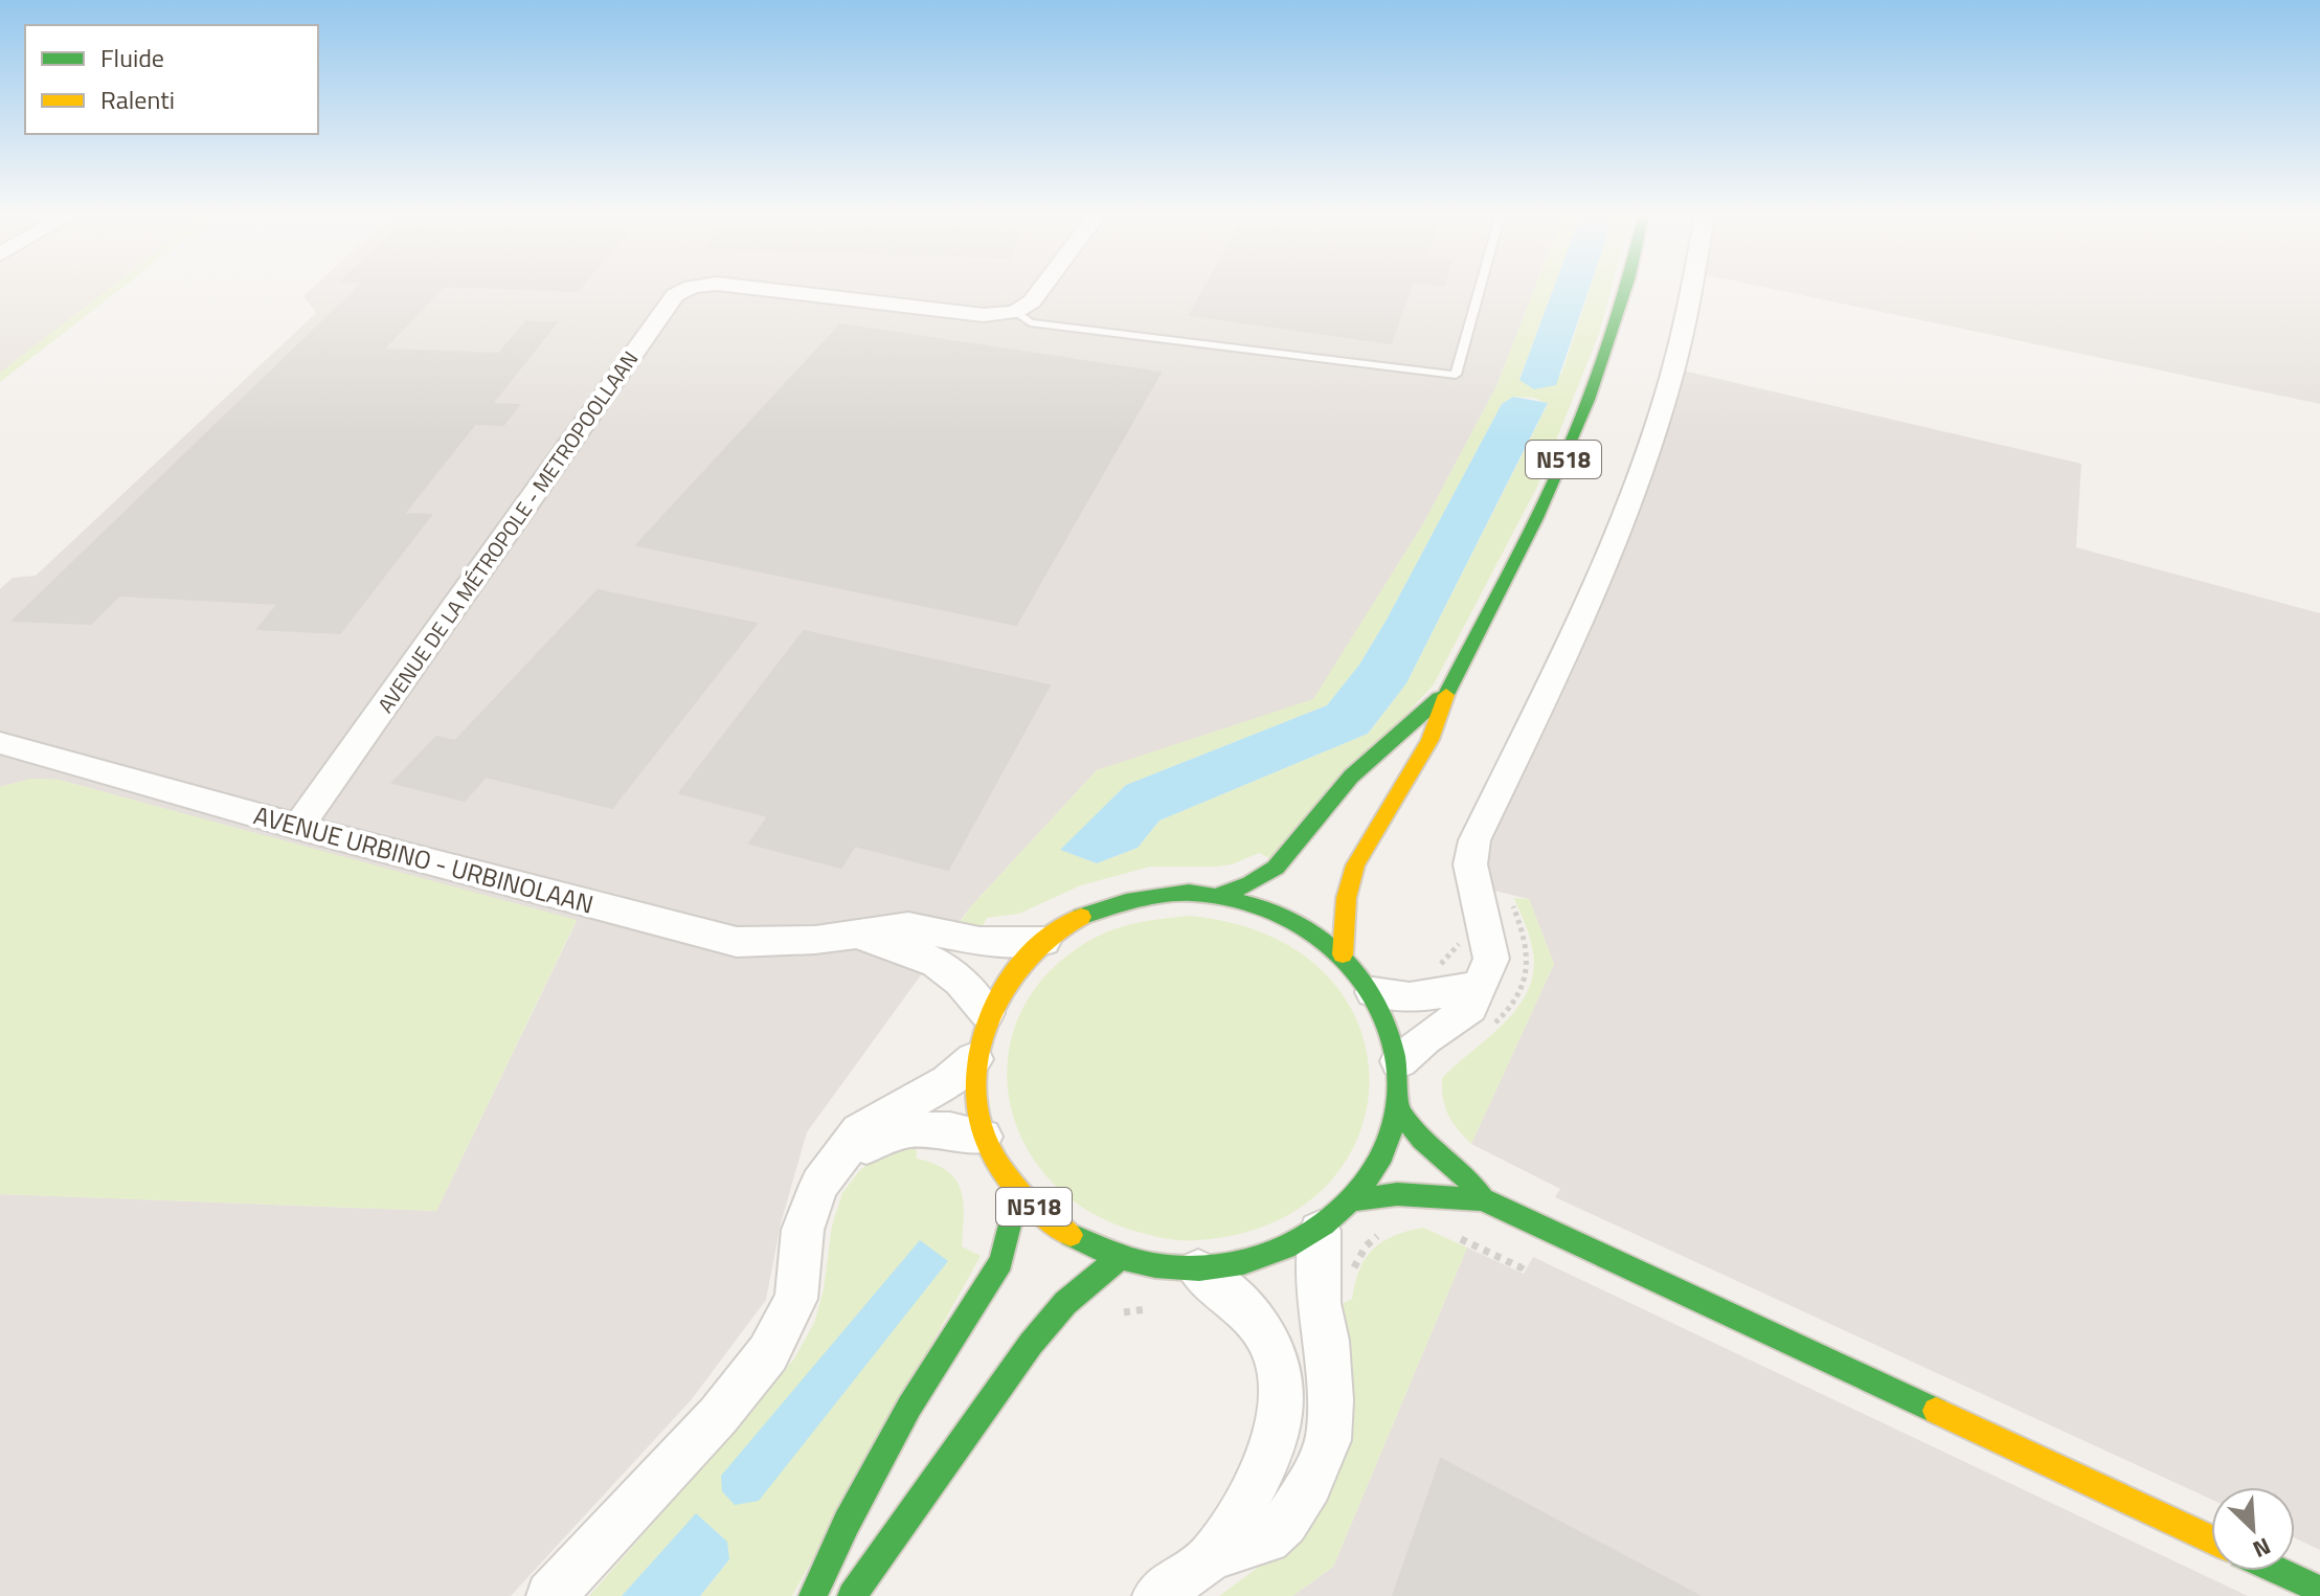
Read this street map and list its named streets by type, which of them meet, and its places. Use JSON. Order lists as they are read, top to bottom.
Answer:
{
  "streets": {
    "main road": ["N518"],
    "street": ["AVENUE DE LA MÉTROPOLE - METROPOOLLAAN", "AVENUE URBINO - URBINOLAAN"]
  },
  "crossings": [
    ["N518", "AVENUE URBINO - URBINOLAAN"],
    ["AVENUE DE LA MÉTROPOLE - METROPOOLLAAN", "AVENUE URBINO - URBINOLAAN"]
  ],
  "legend": ["Fluide", "Ralenti"],
  "north": "bottom right"
}
